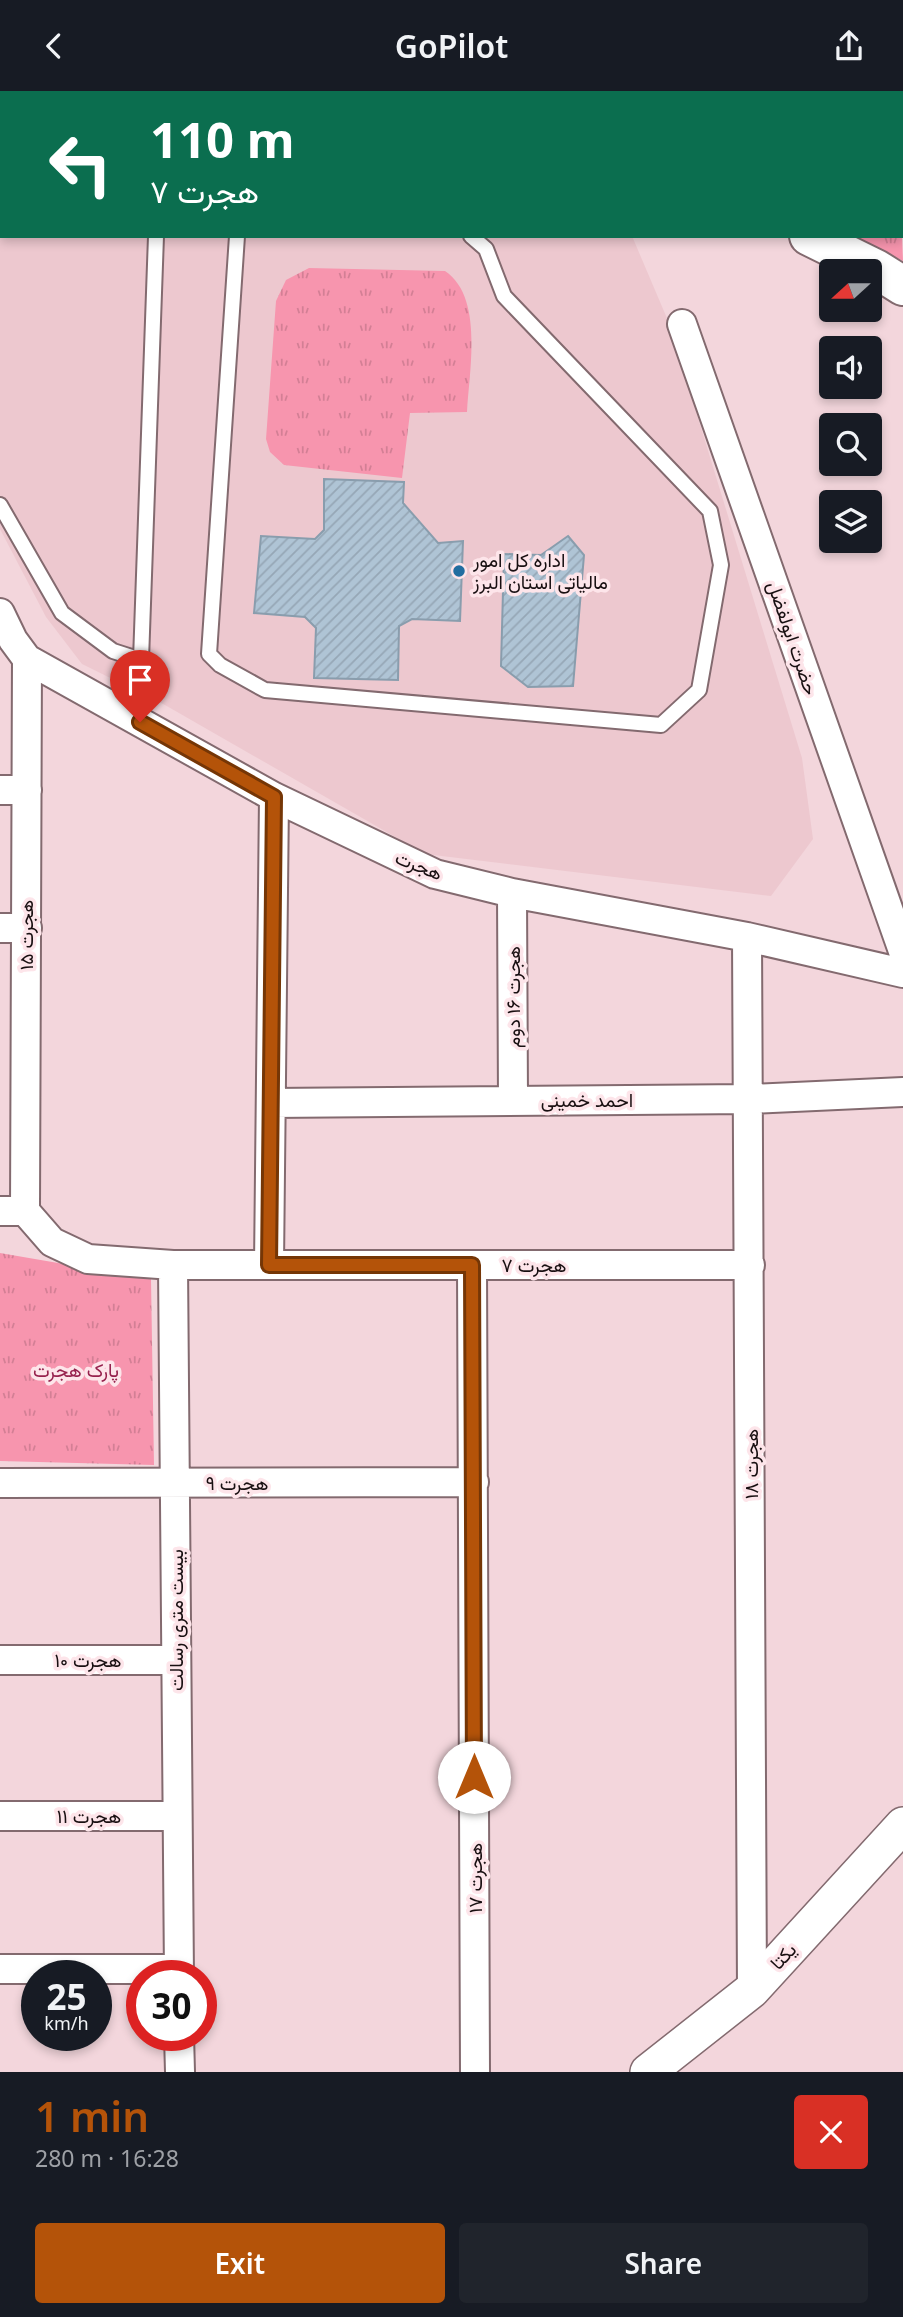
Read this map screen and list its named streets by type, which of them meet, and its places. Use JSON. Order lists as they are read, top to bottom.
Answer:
{
  "streets": {
    "street": [
      "حضرت ابولفضل",
      "هجرت",
      "هجرت ۱۵",
      "هجرت ۱۶ دوم",
      "احمد خمینی",
      "هجرت ۷",
      "هجرت ۱۸",
      "هجرت ۹",
      "بیست متری رسالت",
      "هجرت ۱۰",
      "هجرت ۱۱",
      "هجرت ۱۷",
      "یکتا"
    ]
  },
  "crossings": [
    ["هجرت", "هجرت ۱۵"],
    ["هجرت", "هجرت ۱۶ دوم"],
    ["هجرت", "هجرت ۱۸"],
    ["هجرت ۱۵", "هجرت ۷"],
    ["هجرت ۱۶ دوم", "احمد خمینی"],
    ["احمد خمینی", "هجرت ۱۸"],
    ["هجرت ۷", "هجرت ۱۸"],
    ["هجرت ۷", "بیست متری رسالت"],
    ["هجرت ۷", "هجرت ۱۷"],
    ["هجرت ۱۸", "یکتا"],
    ["هجرت ۹", "بیست متری رسالت"],
    ["هجرت ۹", "هجرت ۱۷"],
    ["بیست متری رسالت", "هجرت ۱۰"],
    ["بیست متری رسالت", "هجرت ۱۱"]
  ],
  "parks": ["پارک هجرت"],
  "places": ["اداره کل امور مالیاتی استان البرز"],
  "north": "left",
  "page": {
    "header": "GoPilot",
    "turn": ["110 m", "هجرت ۷"],
    "speed": "25 km/h",
    "limit": "30",
    "heading": ["1 min", "280 m · 16:28"],
    "buttons": ["Exit", "Share"]
  }
}
